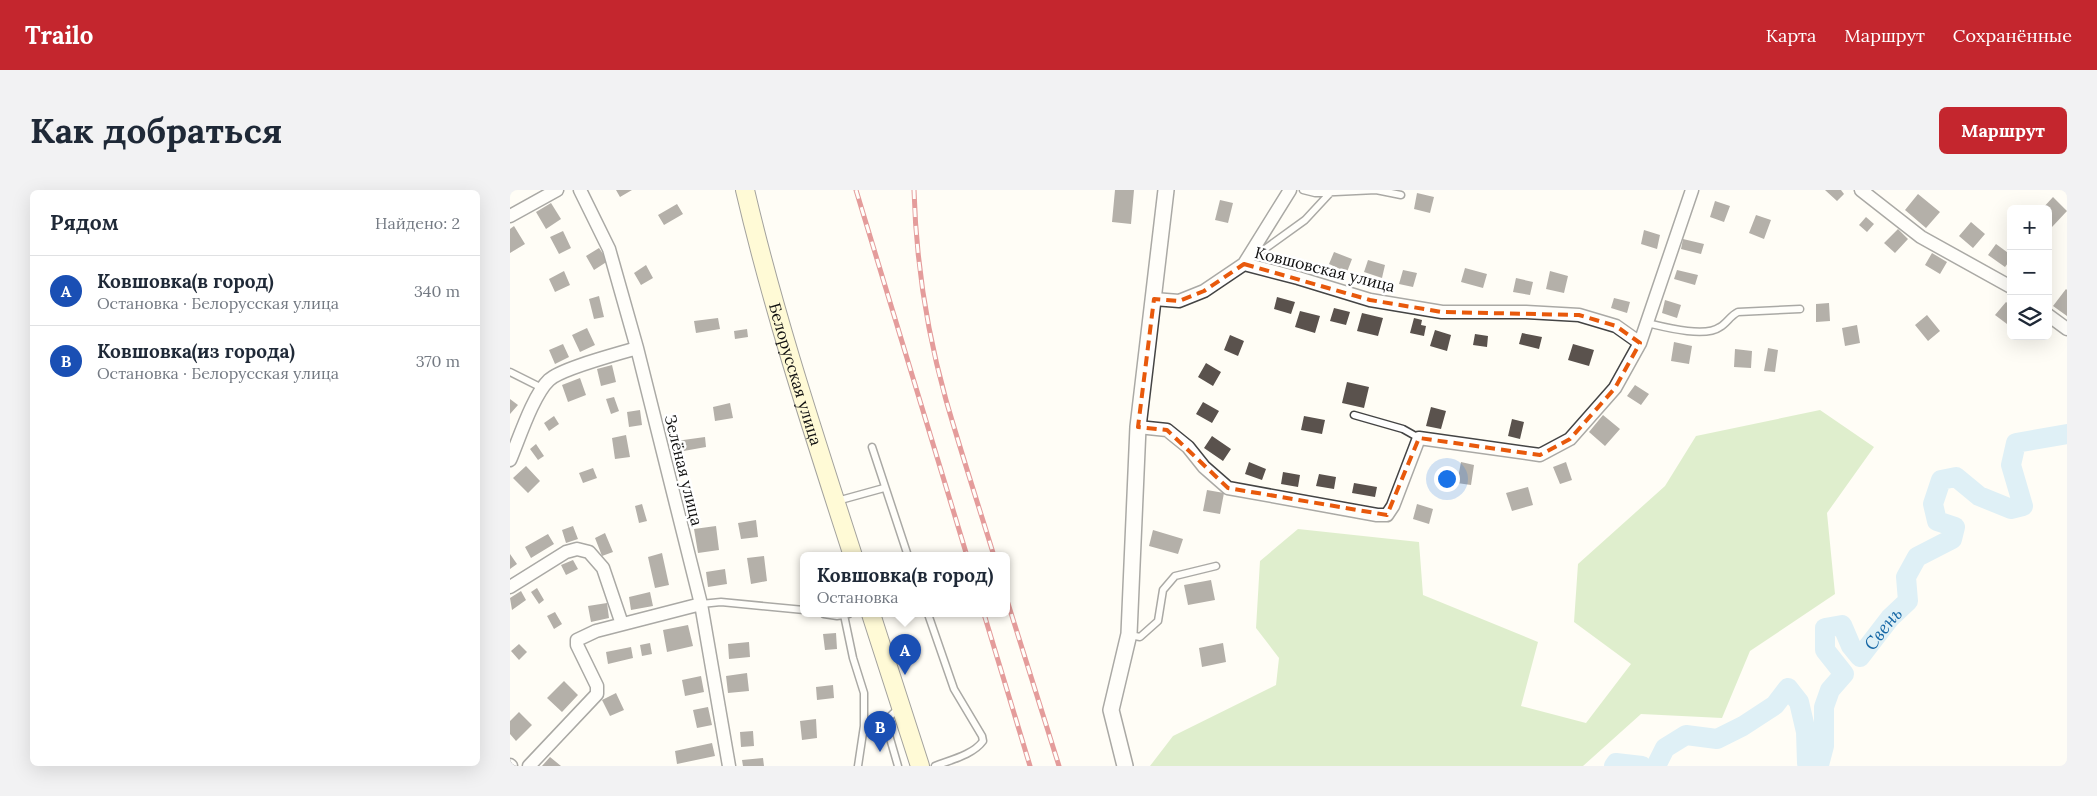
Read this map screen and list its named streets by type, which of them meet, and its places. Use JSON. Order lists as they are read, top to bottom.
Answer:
{
  "streets": {
    "main road": ["Белорусская улица"],
    "street": ["Ковшовская улица", "Зелёная улица"]
  },
  "water": ["Свень"],
  "page": {
    "header": "Trailo",
    "nav": ["Карта", "Маршрут", "Сохранённые"],
    "buttons": "Маршрут",
    "title": "Как добраться",
    "heading": ["Рядом", "Найдено: 2"],
    "map_buttons": ["+", "−"],
    "list": [
      {
        "mark": "A",
        "name": "Ковшовка(в город)",
        "note": "Остановка · Белорусская улица",
        "value": "340 m"
      },
      {
        "mark": "B",
        "name": "Ковшовка(из города)",
        "note": "Остановка · Белорусская улица",
        "value": "370 m"
      }
    ],
    "popup": ["Ковшовка(в город)", "Остановка"],
    "pins": ["A", "B"]
  }
}
